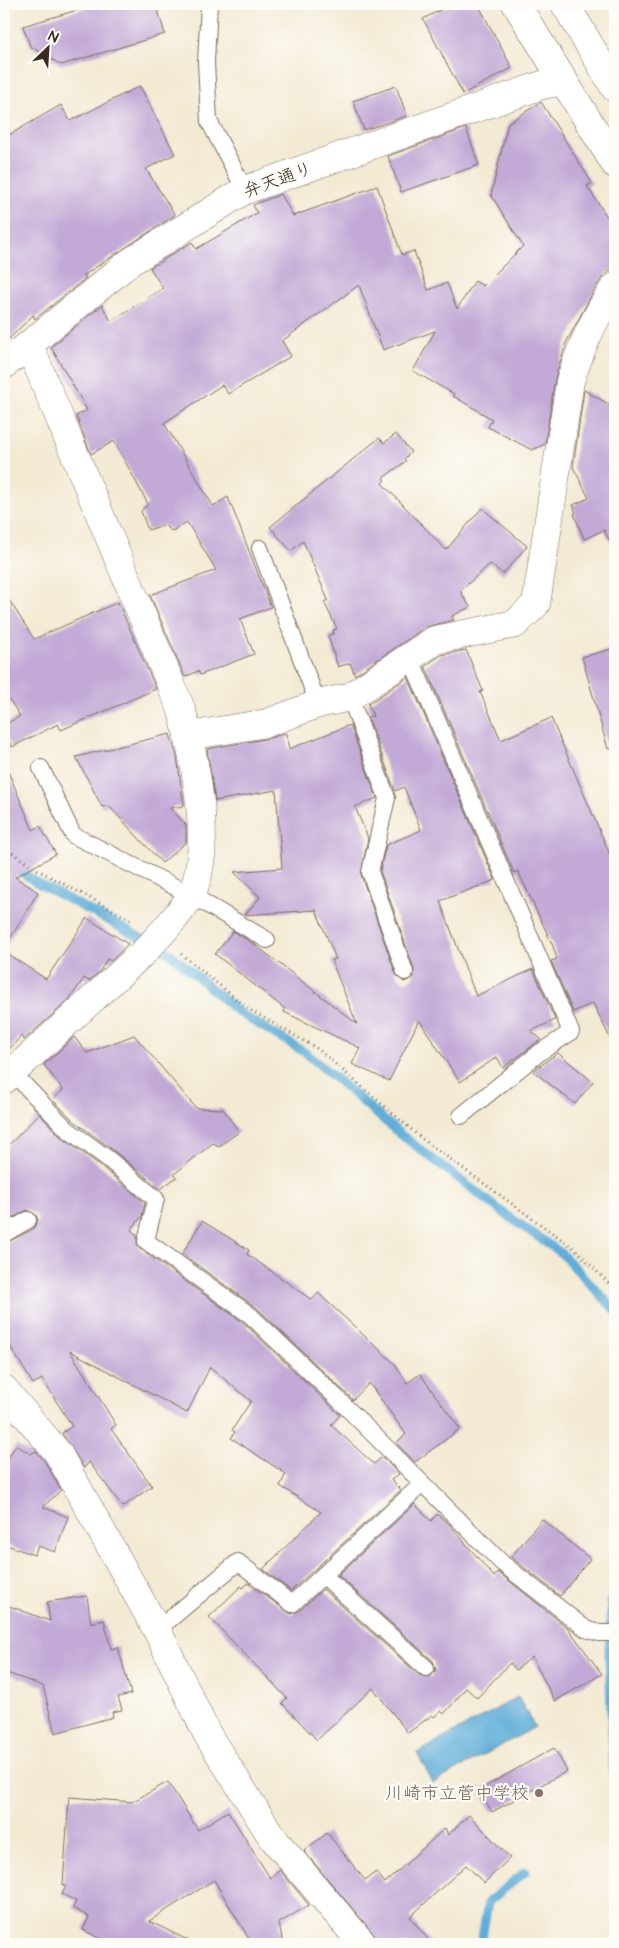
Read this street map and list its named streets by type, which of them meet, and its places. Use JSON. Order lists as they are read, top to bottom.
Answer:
{
  "streets": {
    "street": ["弁天通り"]
  },
  "places": ["川崎市立菅中学校"],
  "north": "top right"
}
